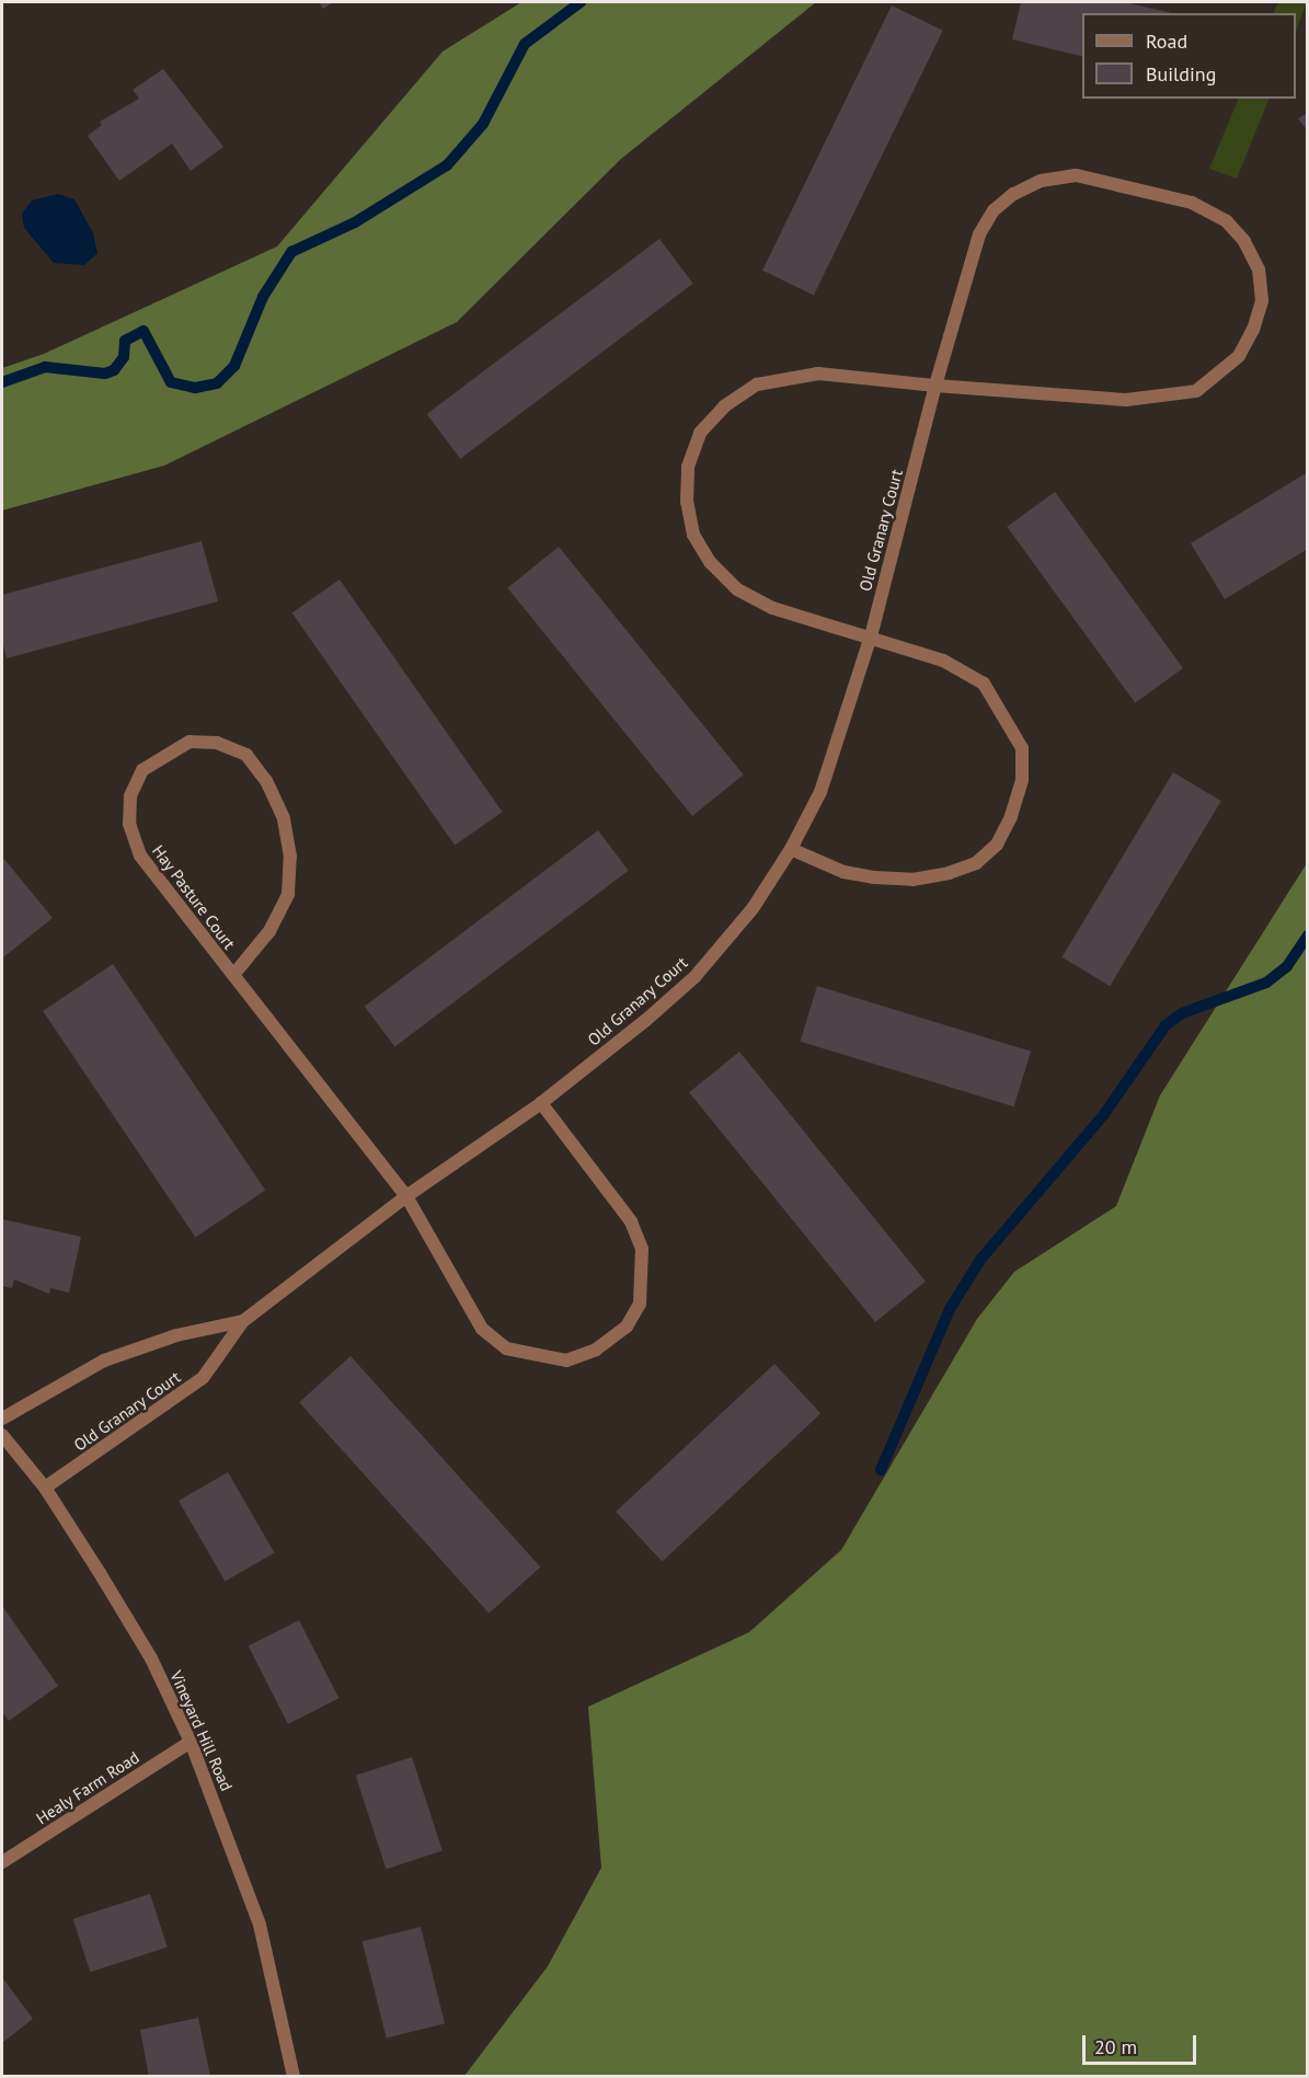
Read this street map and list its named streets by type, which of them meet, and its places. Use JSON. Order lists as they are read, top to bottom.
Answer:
{
  "streets": {
    "street": [
      "Old Granary Court",
      "Hay Pasture Court",
      "Vineyard Hill Road",
      "Healy Farm Road"
    ]
  },
  "crossings": [
    ["Old Granary Court", "Hay Pasture Court"],
    ["Old Granary Court", "Vineyard Hill Road"],
    ["Vineyard Hill Road", "Healy Farm Road"]
  ],
  "legend": ["Road", "Building"],
  "scale_bar": "20 m"
}
